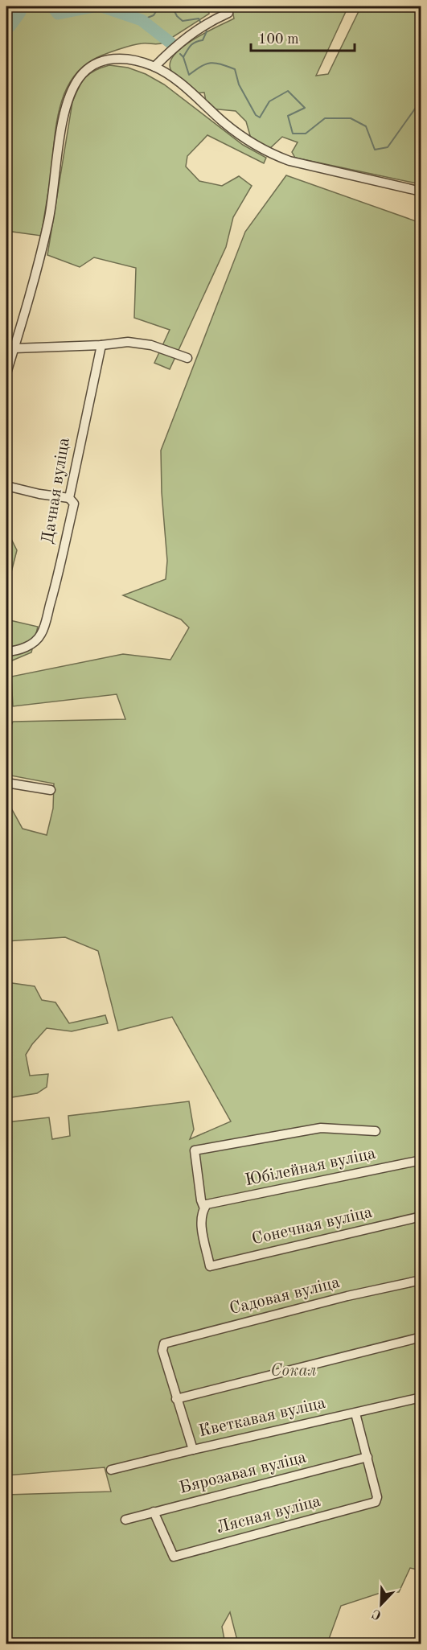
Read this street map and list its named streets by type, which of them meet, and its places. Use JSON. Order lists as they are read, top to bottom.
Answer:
{
  "streets": {
    "street": [
      "Дачная вуліца",
      "Юбілейная вуліца",
      "Сонечная вуліца",
      "Садовая вуліца",
      "Кветкавая вуліца",
      "Бярозавая вуліца",
      "Лясная вуліца"
    ]
  },
  "crossings": [
    ["Юбілейная вуліца", "Сонечная вуліца"],
    ["Бярозавая вуліца", "Лясная вуліца"]
  ],
  "parks": ["Сокал"],
  "scale_bar": "100 m",
  "north": "bottom left"
}
